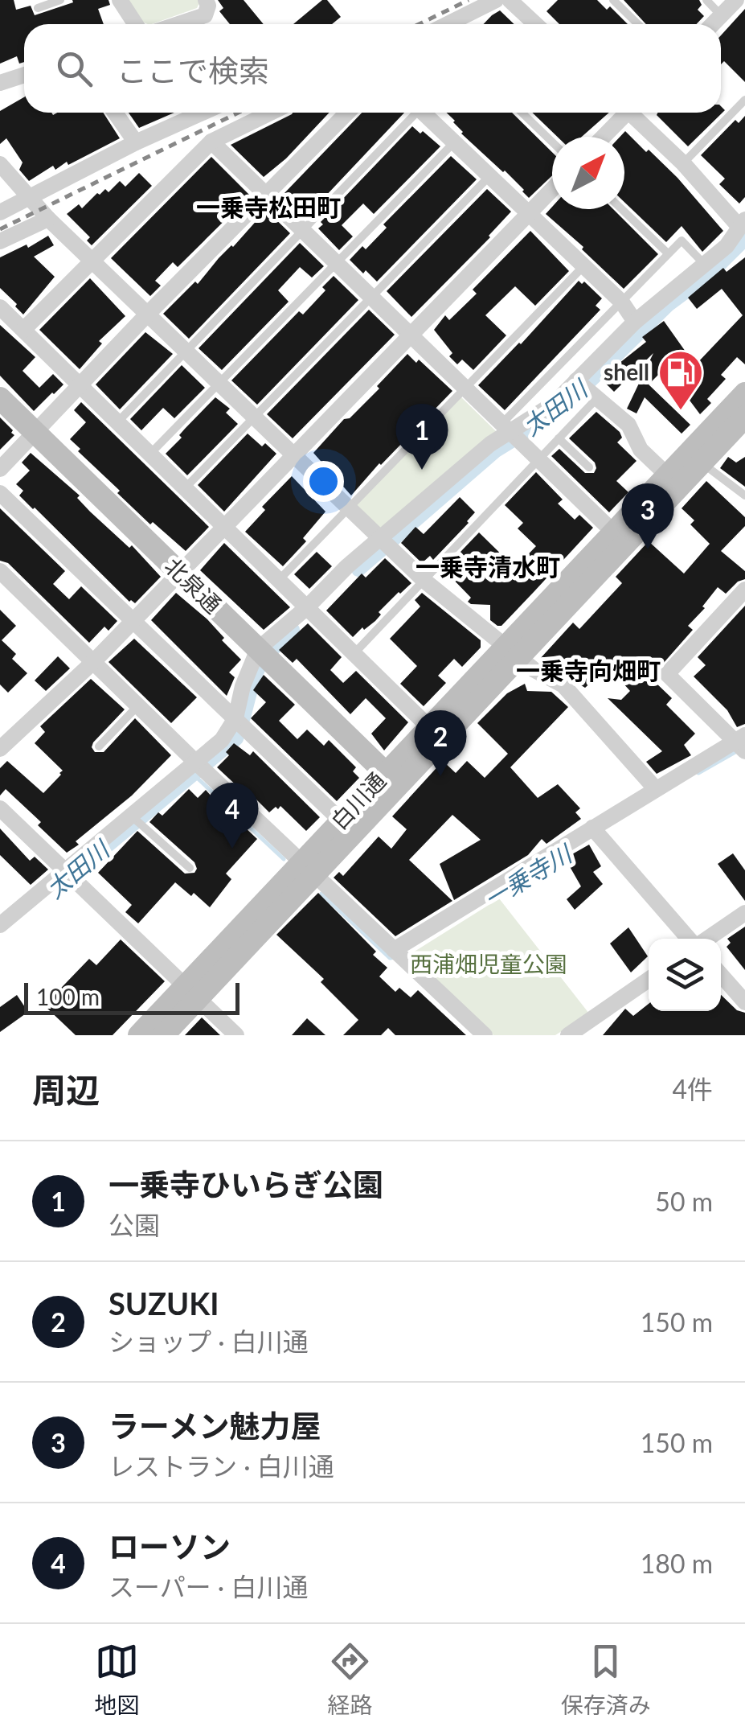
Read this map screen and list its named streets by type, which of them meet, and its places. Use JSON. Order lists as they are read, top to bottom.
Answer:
{
  "streets": {
    "street": ["北泉通", "白川通"]
  },
  "crossings": [
    ["北泉通", "白川通"]
  ],
  "districts": ["一乗寺松田町", "一乗寺清水町", "一乗寺向畑町"],
  "water": ["太田川", "一乗寺川"],
  "parks": ["西浦畑児童公園"],
  "places": {
    "fuel station": ["shell"]
  },
  "scale_bar": "100 m",
  "north": "top right",
  "page": {
    "search": "ここで検索",
    "pins": [
      "1",
      "3",
      "2",
      "4"
    ],
    "scale": "100 m",
    "heading": ["周辺", "4件"],
    "list": [
      {
        "mark": "1",
        "name": "一乗寺ひいらぎ公園",
        "note": "公園",
        "value": "50 m"
      },
      {
        "mark": "2",
        "name": "SUZUKI",
        "note": "ショップ · 白川通",
        "value": "150 m"
      },
      {
        "mark": "3",
        "name": "ラーメン魅力屋",
        "note": "レストラン · 白川通",
        "value": "150 m"
      },
      {
        "mark": "4",
        "name": "ローソン",
        "note": "スーパー · 白川通",
        "value": "180 m"
      }
    ],
    "nav": ["地図", "経路", "保存済み"]
  }
}
